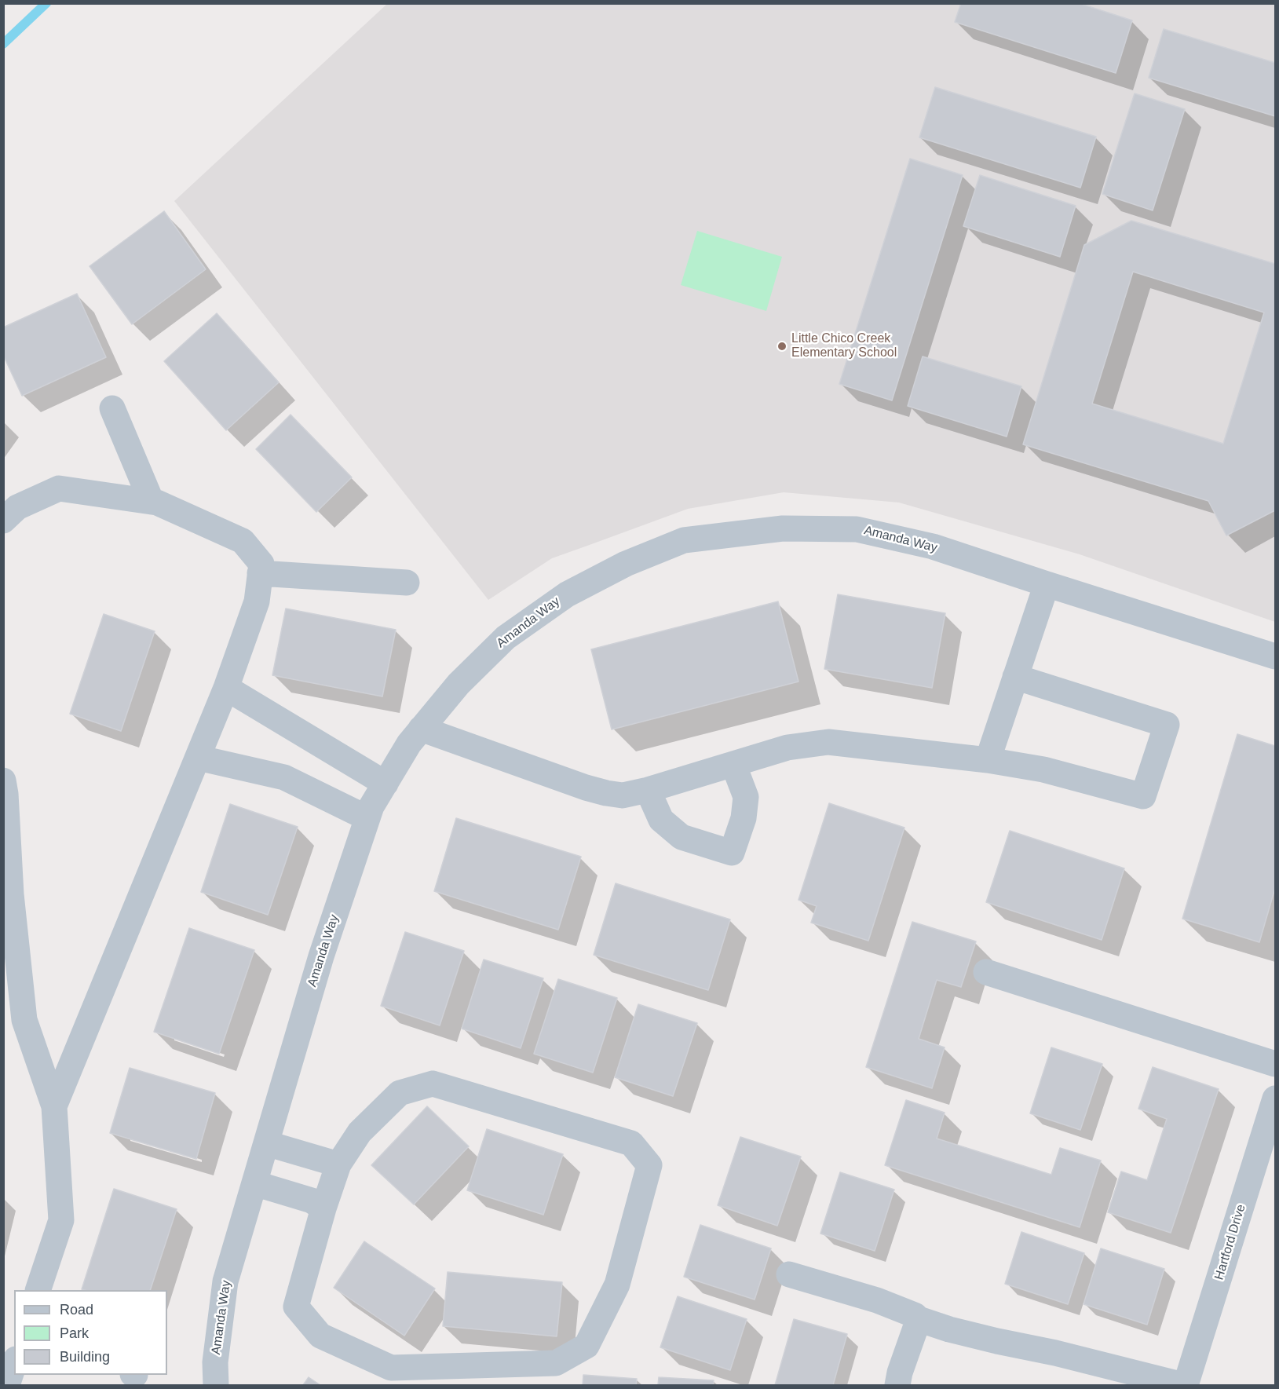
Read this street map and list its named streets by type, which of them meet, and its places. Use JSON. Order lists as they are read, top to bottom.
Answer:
{
  "streets": {
    "street": ["Amanda Way", "Hartford Drive"]
  },
  "places": ["Little Chico Creek Elementary School"],
  "legend": ["Road", "Park", "Building"]
}
